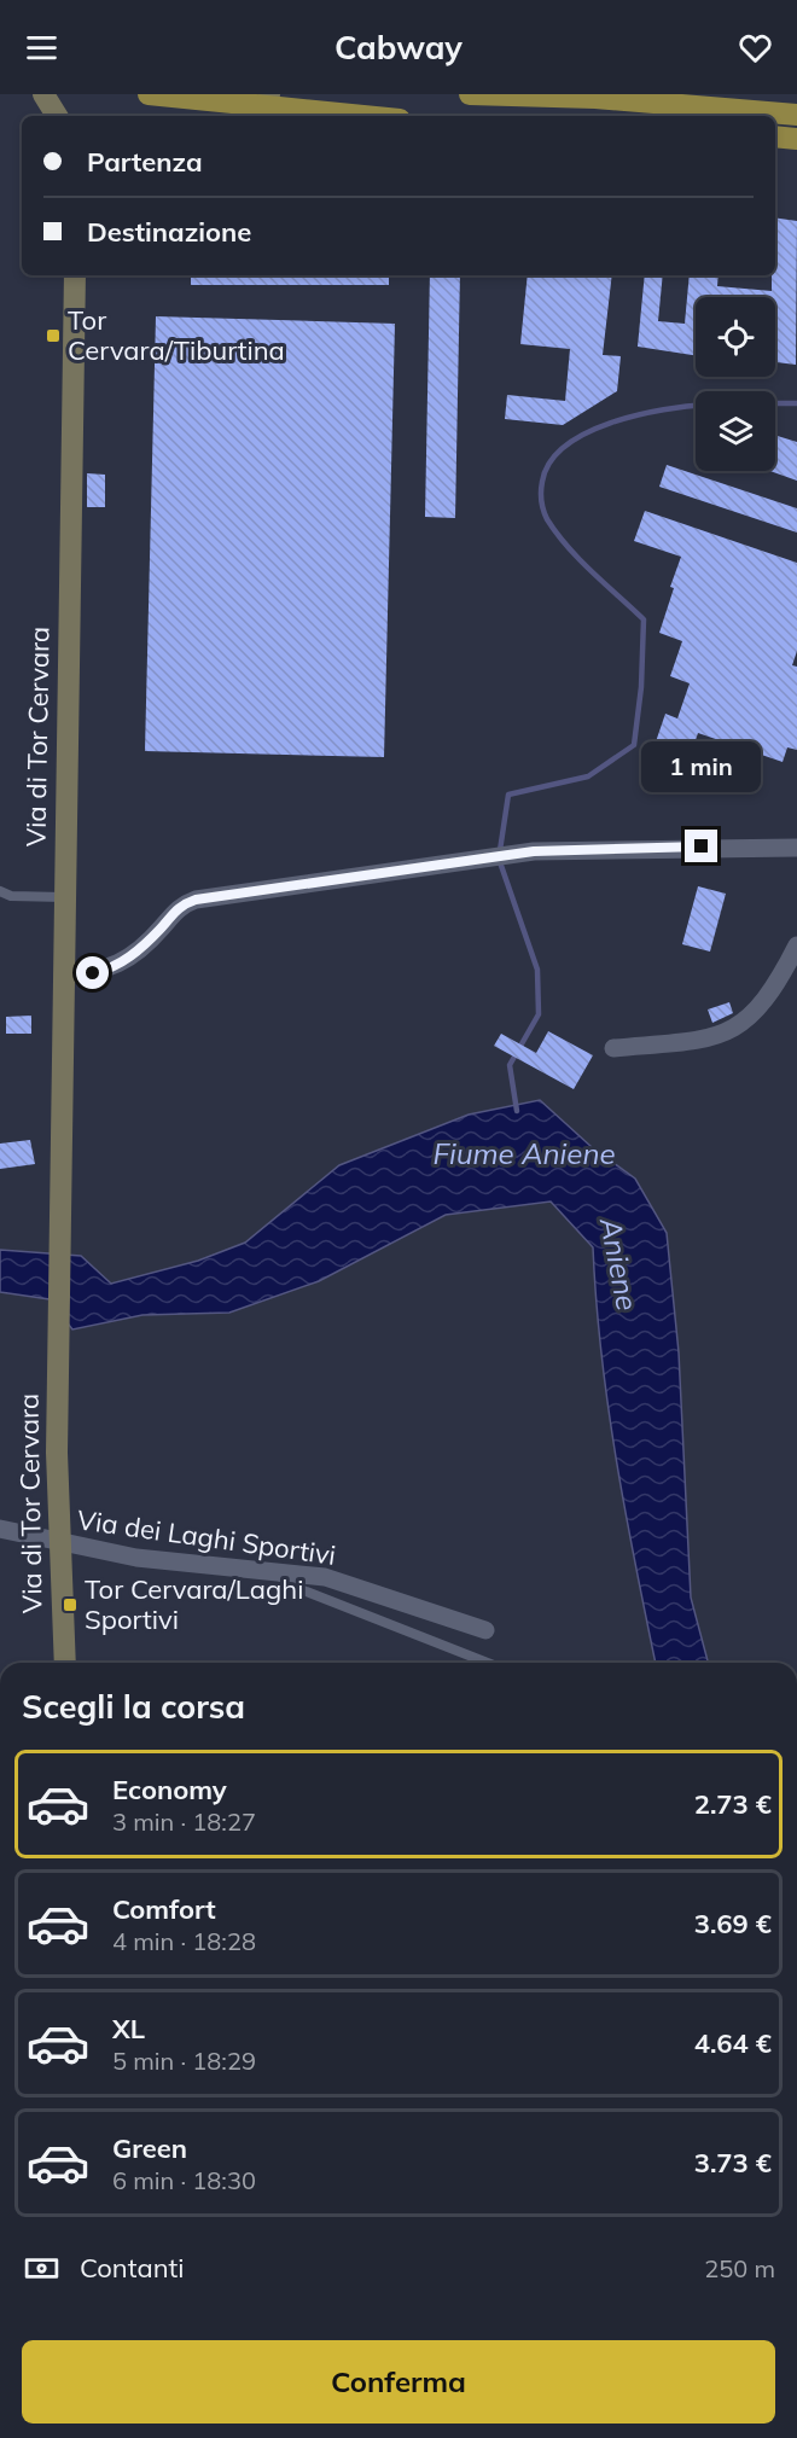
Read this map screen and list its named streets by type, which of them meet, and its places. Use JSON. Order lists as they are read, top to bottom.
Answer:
{
  "streets": {
    "street": ["Via di Tor Cervara", "Via dei Laghi Sportivi"]
  },
  "crossings": [
    ["Via di Tor Cervara", "Via dei Laghi Sportivi"]
  ],
  "water": ["Fiume Aniene", "Aniene"],
  "places": {
    "transit": ["Tor Cervara/Tiburtina", "Tor Cervara/Laghi Sportivi"]
  },
  "page": {
    "header": "Cabway",
    "banner": ["Partenza", "Destinazione"],
    "bubble": "1 min",
    "heading": "Scegli la corsa",
    "list": [
      {
        "name": "Economy",
        "note": "3 min · 18:27",
        "value": "2.73 €"
      },
      {
        "name": "Comfort",
        "note": "4 min · 18:28",
        "value": "3.69 €"
      },
      {
        "name": "XL",
        "note": "5 min · 18:29",
        "value": "4.64 €"
      },
      {
        "name": "Green",
        "note": "6 min · 18:30",
        "value": "3.73 €"
      }
    ],
    "pay": ["Contanti", "250 m"],
    "buttons": "Conferma"
  }
}
